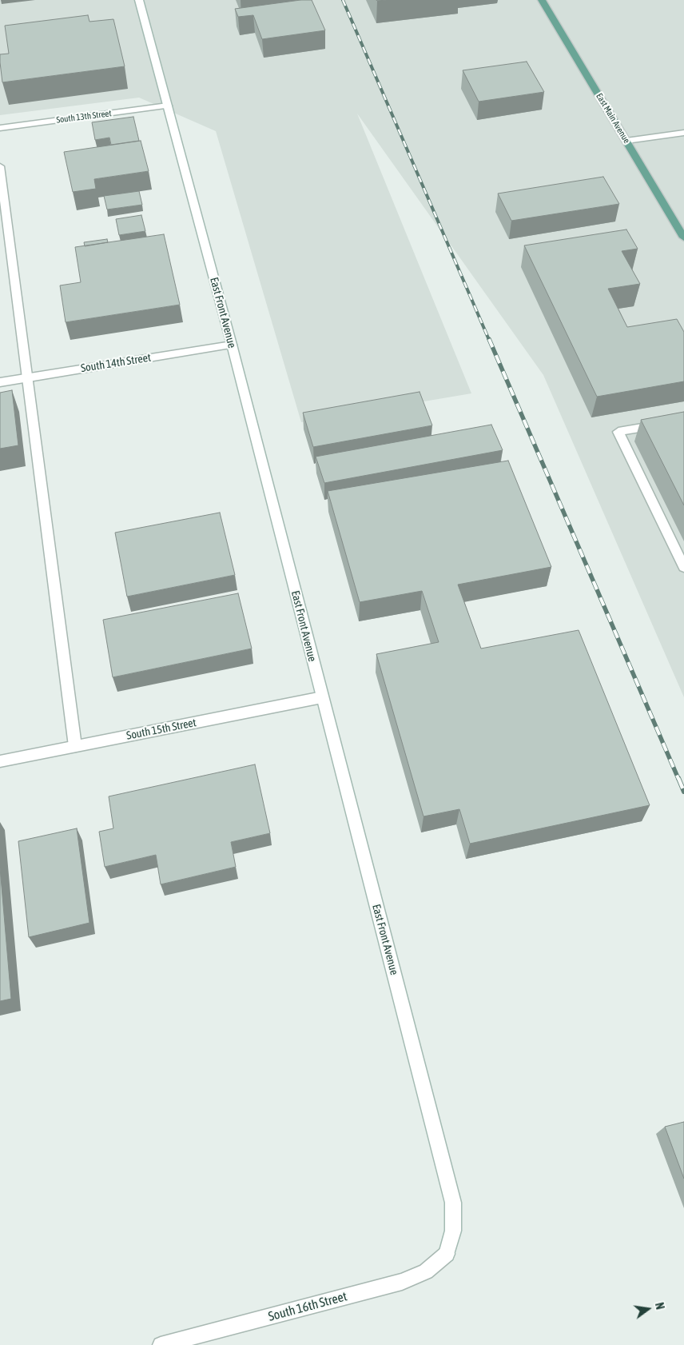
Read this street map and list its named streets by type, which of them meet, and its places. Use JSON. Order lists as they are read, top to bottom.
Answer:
{
  "streets": {
    "main road": ["East Main Avenue"],
    "street": [
      "South 13th Street",
      "East Front Avenue",
      "South 14th Street",
      "South 15th Street",
      "South 16th Street"
    ]
  },
  "crossings": [
    ["South 13th Street", "East Front Avenue"],
    ["East Front Avenue", "South 14th Street"],
    ["East Front Avenue", "South 15th Street"],
    ["East Front Avenue", "South 16th Street"]
  ],
  "north": "right"
}
